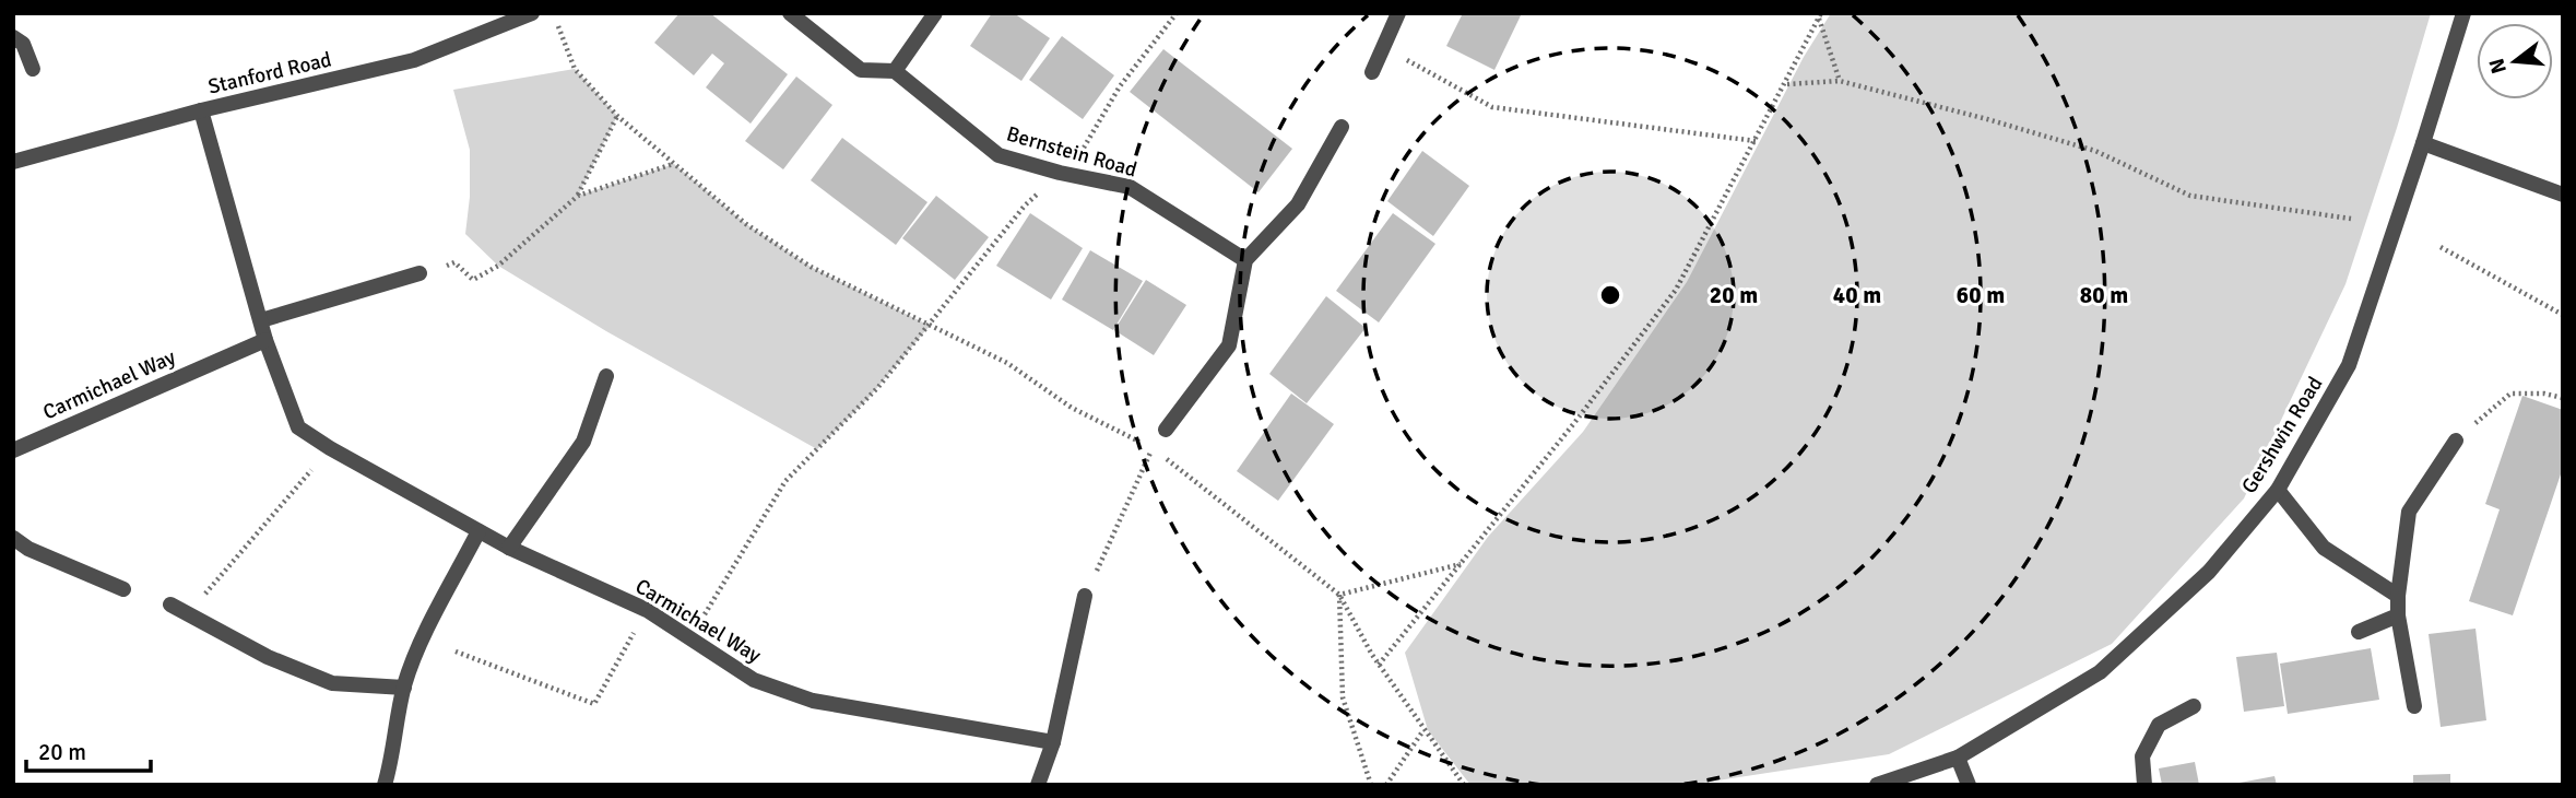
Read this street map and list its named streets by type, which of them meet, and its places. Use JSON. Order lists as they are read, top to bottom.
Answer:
{
  "streets": {
    "street": [
      "Stanford Road",
      "Bernstein Road",
      "Carmichael Way",
      "Gershwin Road"
    ]
  },
  "crossings": [
    ["Stanford Road", "Carmichael Way"]
  ],
  "scale_bar": "20 m",
  "north": "left",
  "rings": [
    "20 m",
    "40 m",
    "60 m",
    "80 m"
  ]
}
